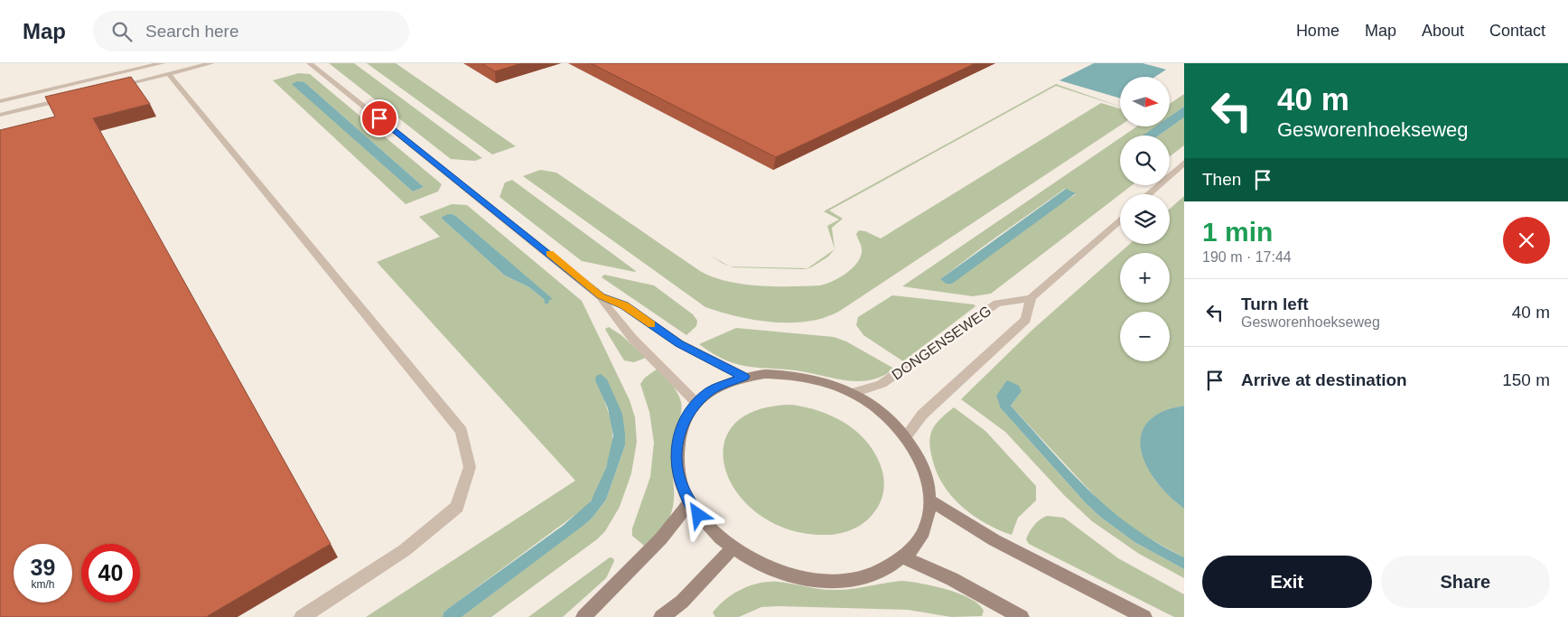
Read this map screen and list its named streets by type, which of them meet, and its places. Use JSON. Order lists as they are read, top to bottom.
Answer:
{
  "streets": {
    "street": ["DONGENSEWEG"]
  },
  "north": "right",
  "page": {
    "header": "Map",
    "search": "Search here",
    "nav": [
      "Home",
      "Map",
      "About",
      "Contact"
    ],
    "turn": ["40 m", "Gesworenhoekseweg"],
    "map_buttons": ["+", "−"],
    "then": "Then",
    "heading": ["1 min", "190 m · 17:44"],
    "list": [
      {
        "name": "Turn left",
        "note": "Gesworenhoekseweg",
        "value": "40 m"
      },
      {
        "name": "Arrive at destination",
        "value": "150 m"
      }
    ],
    "speed": "39 km/h",
    "limit": "40",
    "buttons": ["Exit", "Share"]
  }
}
